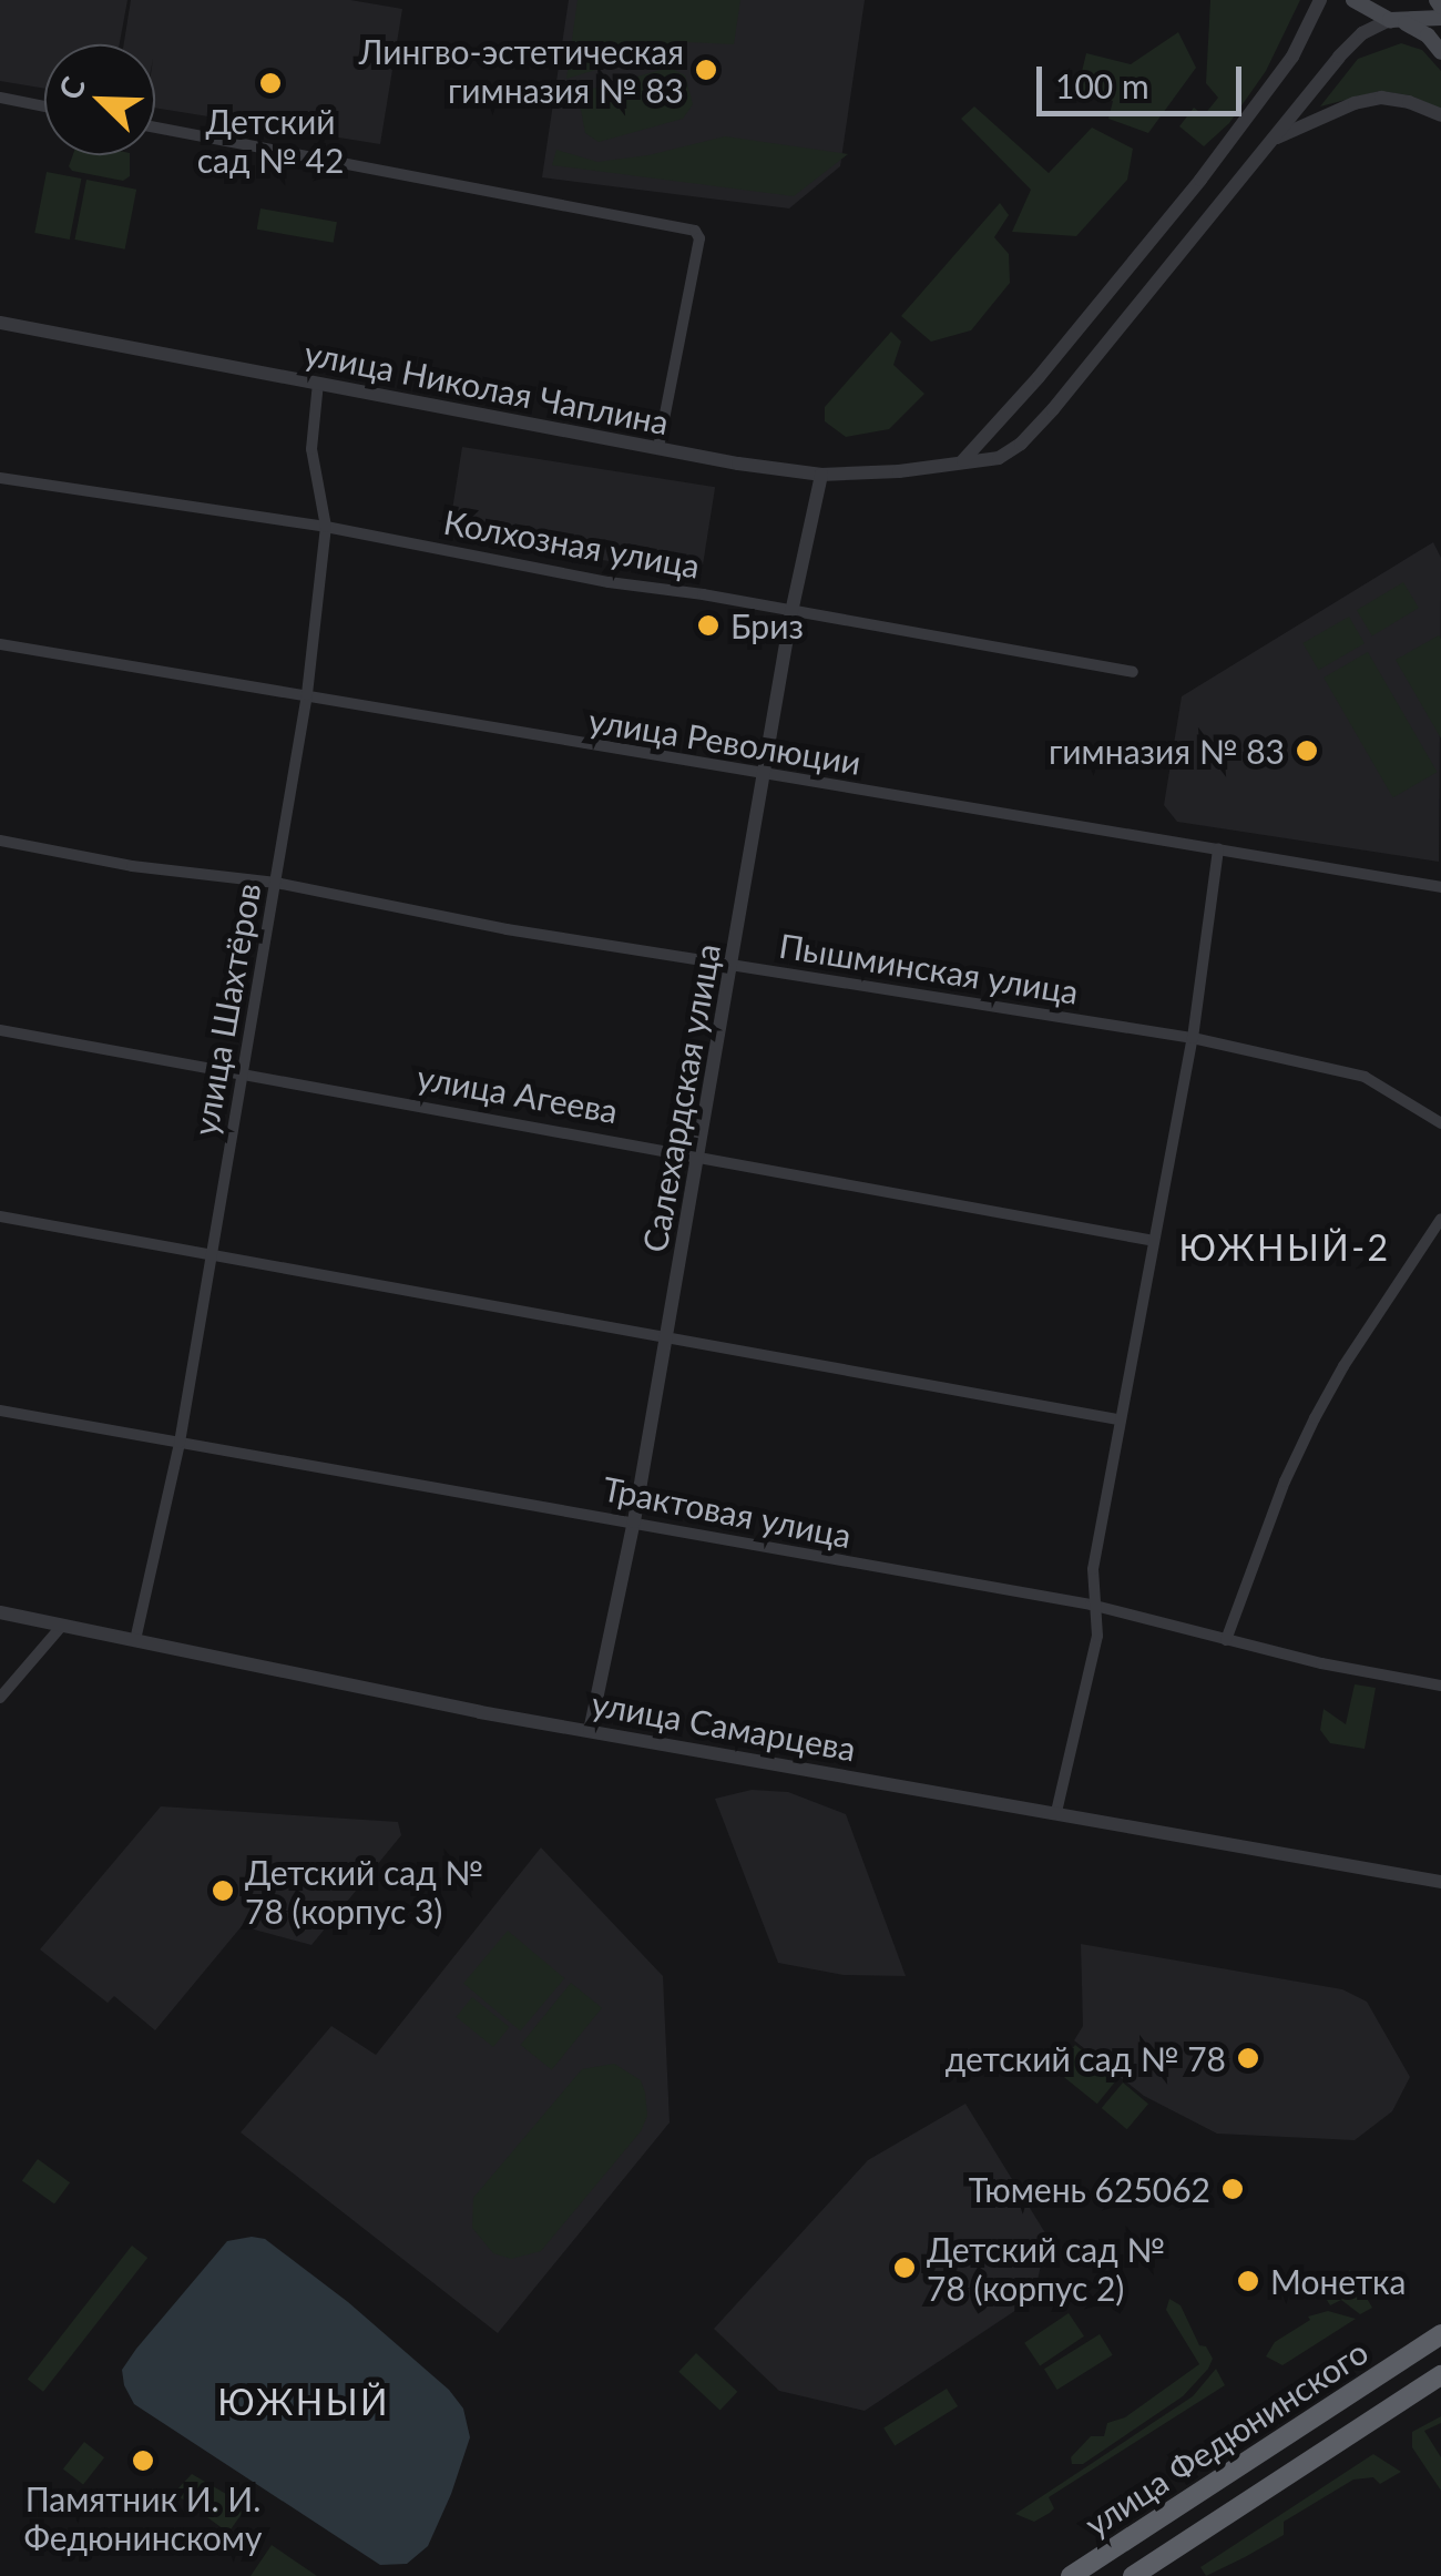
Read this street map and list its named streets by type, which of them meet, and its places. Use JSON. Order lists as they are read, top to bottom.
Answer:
{
  "streets": {
    "highway": ["улица Федюнинского"],
    "street": [
      "улица Николая Чаплина",
      "Колхозная улица",
      "улица Революции",
      "Пышминская улица",
      "улица Шахтёров",
      "улица Агеева",
      "Салехардская улица",
      "Трактовая улица",
      "улица Самарцева"
    ]
  },
  "crossings": [
    ["улица Николая Чаплина", "улица Шахтёров"],
    ["улица Николая Чаплина", "Салехардская улица"],
    ["Колхозная улица", "улица Шахтёров"],
    ["Колхозная улица", "Салехардская улица"],
    ["улица Революции", "улица Шахтёров"],
    ["улица Революции", "Салехардская улица"],
    ["Пышминская улица", "улица Шахтёров"],
    ["Пышминская улица", "Салехардская улица"],
    ["улица Шахтёров", "улица Агеева"],
    ["улица Шахтёров", "Трактовая улица"],
    ["улица Шахтёров", "улица Самарцева"],
    ["улица Агеева", "Салехардская улица"],
    ["Салехардская улица", "Трактовая улица"],
    ["Салехардская улица", "улица Самарцева"]
  ],
  "districts": ["ЮЖНЫЙ-2", "ЮЖНЫЙ"],
  "places": [
    "Лингво-эстетическая гимназия № 83",
    "Детский сад № 42",
    "Бриз",
    "гимназия № 83",
    "Детский сад № 78 (корпус 3)",
    "детский сад № 78",
    "Тюмень 625062",
    "Детский сад № 78 (корпус 2)",
    "Монетка",
    "Памятник И. И. Федюнинскому"
  ],
  "scale_bar": "100 m",
  "north": "top left"
}
